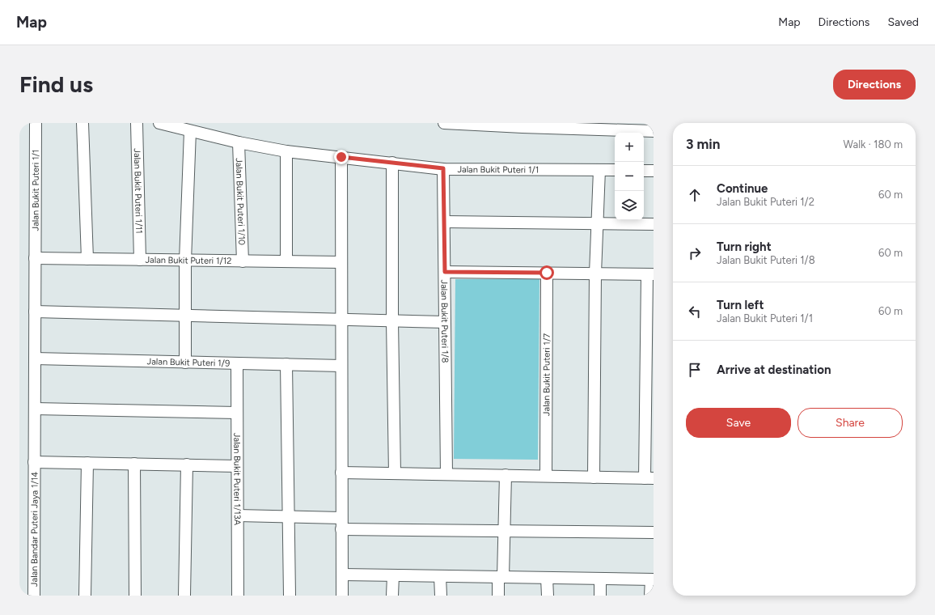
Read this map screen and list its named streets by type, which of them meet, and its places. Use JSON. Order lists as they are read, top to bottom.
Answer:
{
  "streets": {
    "street": [
      "Jalan Bukit Puteri 1/1",
      "Jalan Bukit Puteri 1/11",
      "Jalan Bukit Puteri 1/10",
      "Jalan Bukit Puteri 1/12",
      "Jalan Bukit Puteri 1/8",
      "Jalan Bukit Puteri 1/9",
      "Jalan Bukit Puteri 1/7",
      "Jalan Bukit Puteri 1/13A",
      "Jalan Bandar Puteri Jaya 1/14"
    ]
  },
  "crossings": [
    ["Jalan Bukit Puteri 1/1", "Jalan Bukit Puteri 1/10"],
    ["Jalan Bukit Puteri 1/1", "Jalan Bukit Puteri 1/12"],
    ["Jalan Bukit Puteri 1/1", "Jalan Bukit Puteri 1/8"],
    ["Jalan Bukit Puteri 1/1", "Jalan Bukit Puteri 1/9"],
    ["Jalan Bukit Puteri 1/1", "Jalan Bandar Puteri Jaya 1/14"],
    ["Jalan Bukit Puteri 1/11", "Jalan Bukit Puteri 1/12"],
    ["Jalan Bukit Puteri 1/10", "Jalan Bukit Puteri 1/12"],
    ["Jalan Bukit Puteri 1/9", "Jalan Bukit Puteri 1/13A"],
    ["Jalan Bukit Puteri 1/9", "Jalan Bandar Puteri Jaya 1/14"]
  ],
  "page": {
    "header": "Map",
    "nav": ["Map", "Directions", "Saved"],
    "buttons": [
      "Directions",
      ["Save", "Share"]
    ],
    "title": "Find us",
    "heading": ["3 min", "Walk · 180 m"],
    "map_buttons": ["+", "−"],
    "list": [
      ["Continue", "Jalan Bukit Puteri 1/2", "60 m"],
      ["Turn right", "Jalan Bukit Puteri 1/8", "60 m"],
      ["Turn left", "Jalan Bukit Puteri 1/1", "60 m"],
      "Arrive at destination"
    ]
  }
}
